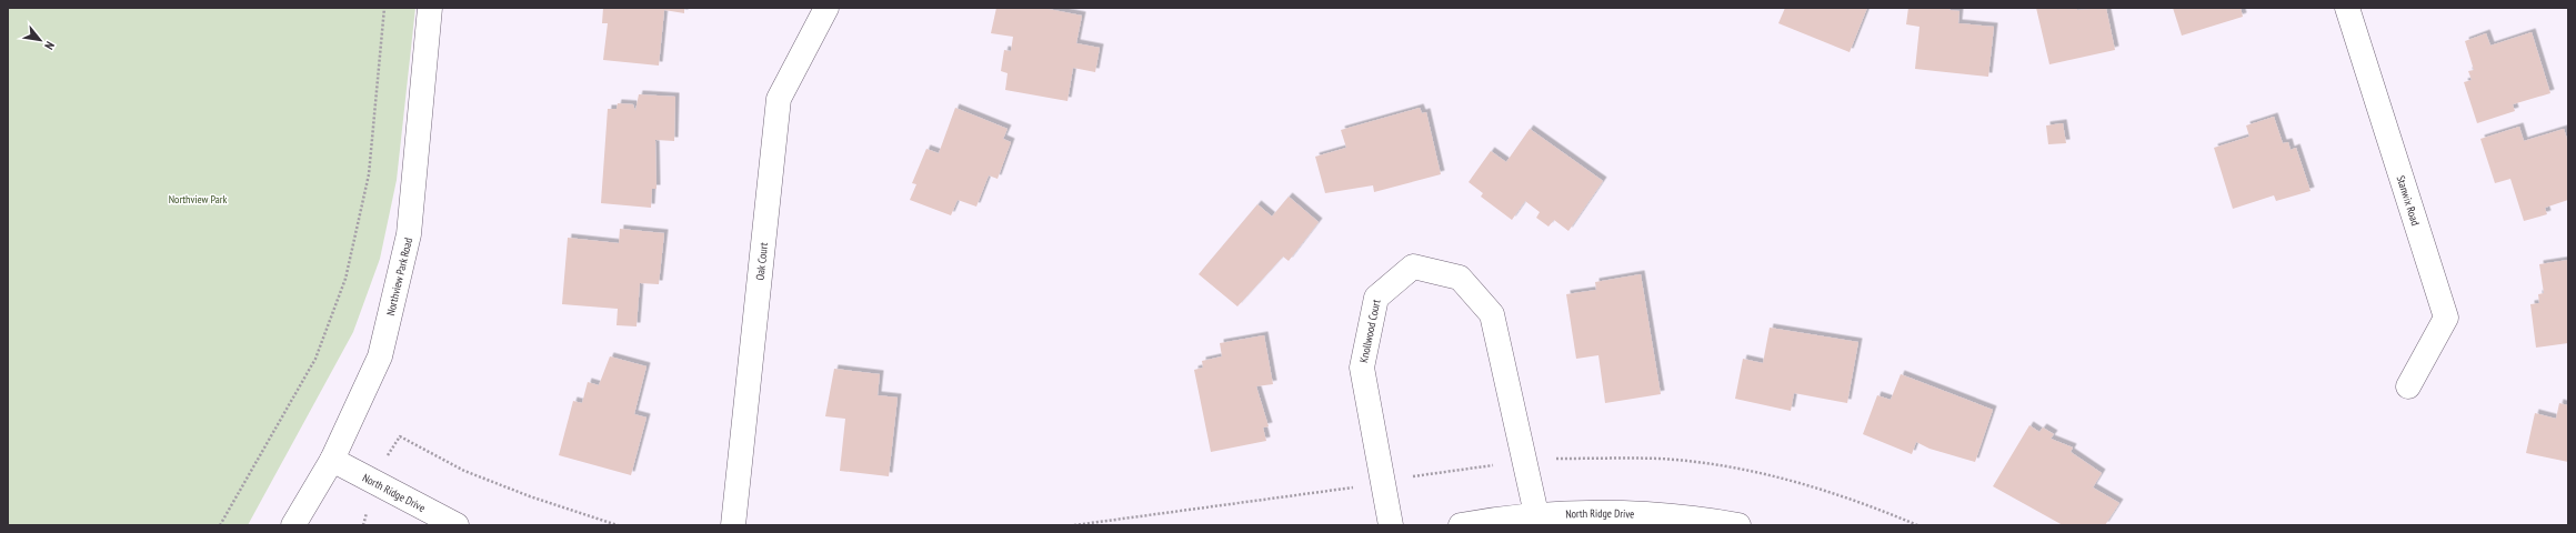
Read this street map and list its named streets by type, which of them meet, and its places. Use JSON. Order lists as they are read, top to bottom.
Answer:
{
  "streets": {
    "street": [
      "Stanwix Road",
      "Oak Court",
      "Northview Park Road",
      "Knollwood Court",
      "North Ridge Drive"
    ]
  },
  "crossings": [
    ["Northview Park Road", "North Ridge Drive"],
    ["Knollwood Court", "North Ridge Drive"]
  ],
  "parks": ["Northview Park"],
  "north": "bottom right"
}
